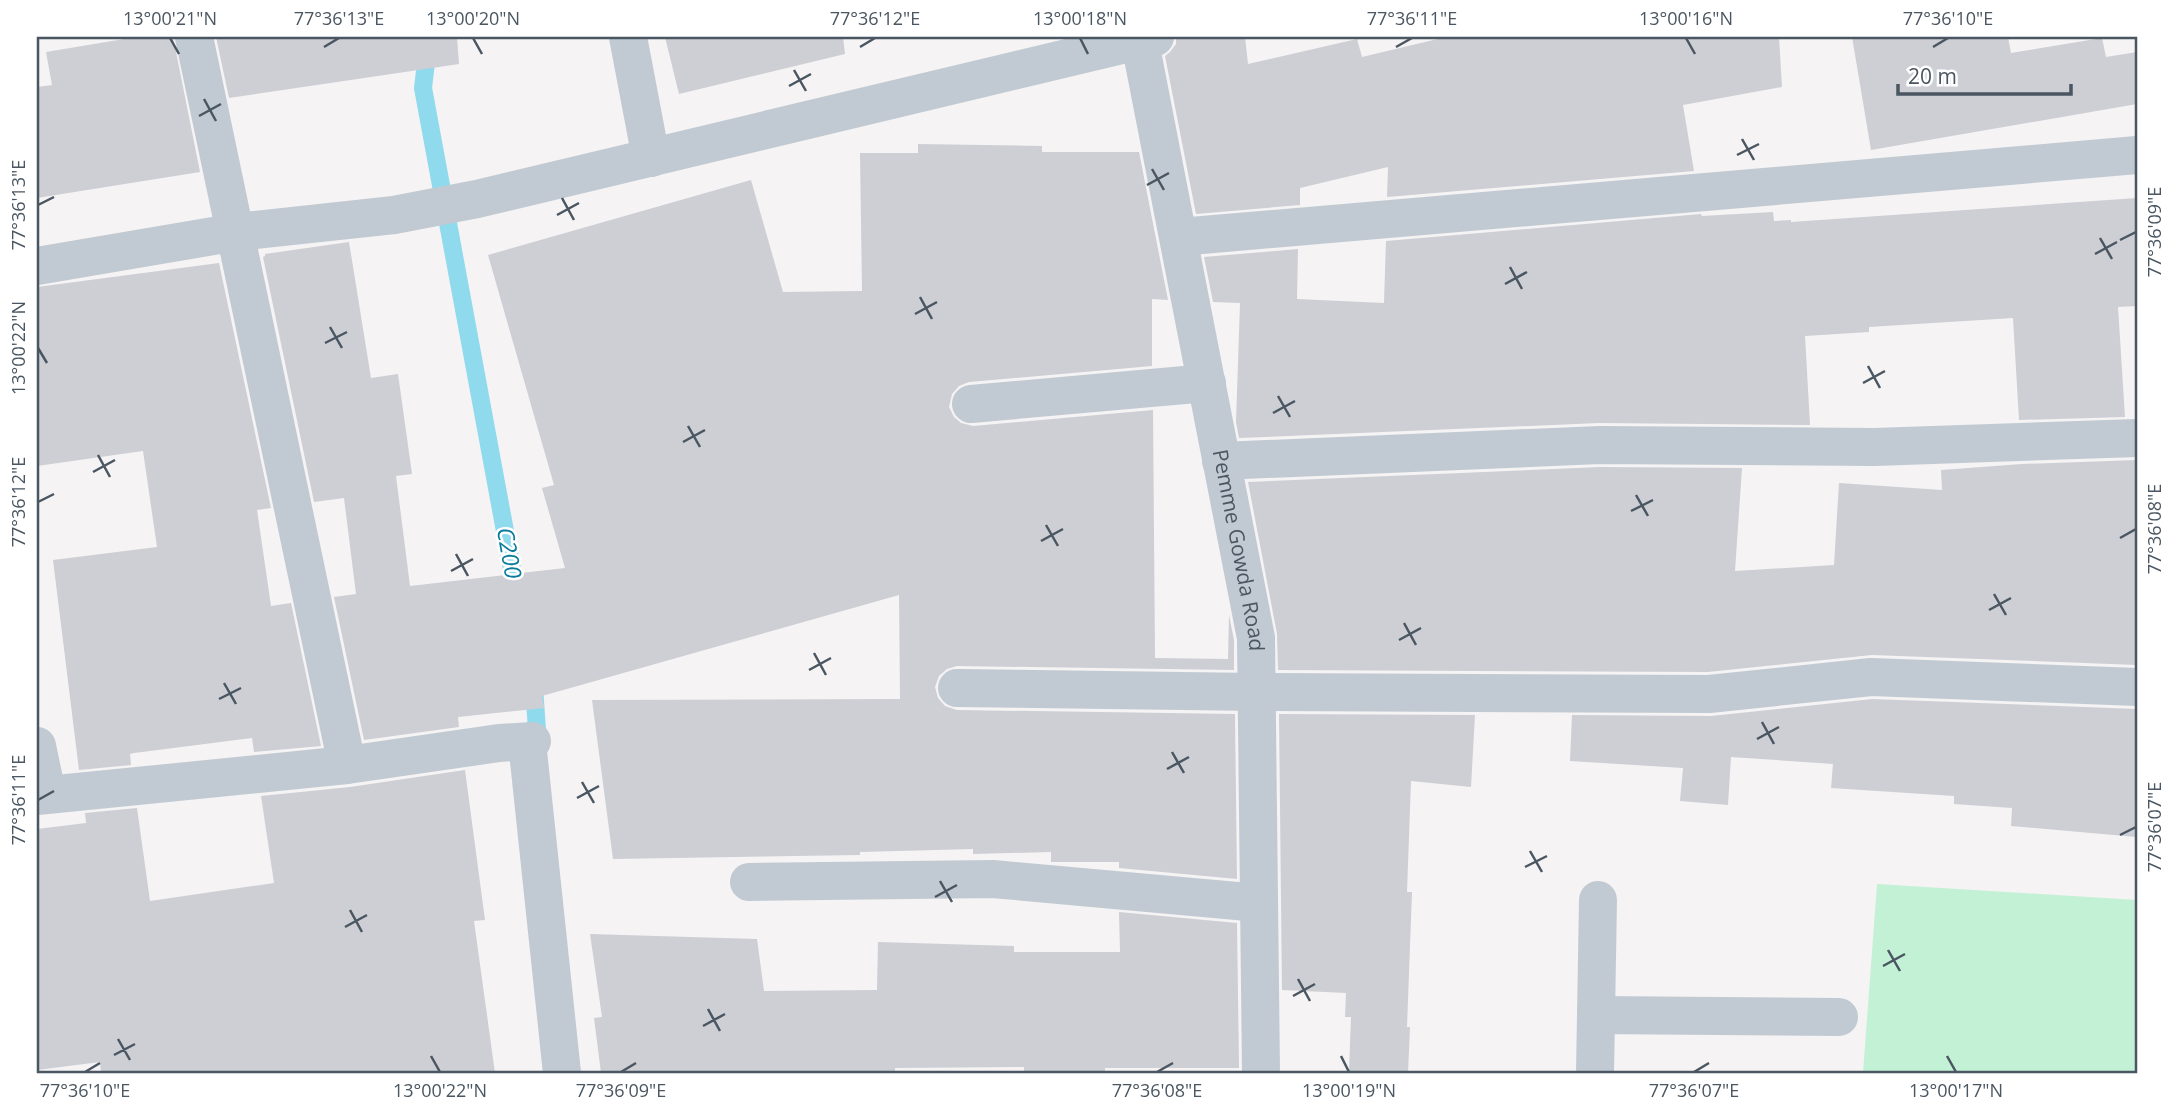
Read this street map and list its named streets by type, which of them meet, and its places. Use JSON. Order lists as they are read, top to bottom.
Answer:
{
  "streets": {
    "street": ["Pemme Gowda Road"]
  },
  "water": ["C200"],
  "scale_bar": "20 m",
  "coordinates": [
    "13°00'21\"N",
    "77°36'13\"E",
    "13°00'20\"N",
    "77°36'12\"E",
    "13°00'18\"N",
    "77°36'11\"E",
    "13°00'16\"N",
    "77°36'10\"E",
    "77°36'09\"E",
    "13°00'22\"N",
    "77°36'08\"E",
    "77°36'07\"E",
    "13°00'19\"N",
    "13°00'17\"N"
  ]
}
